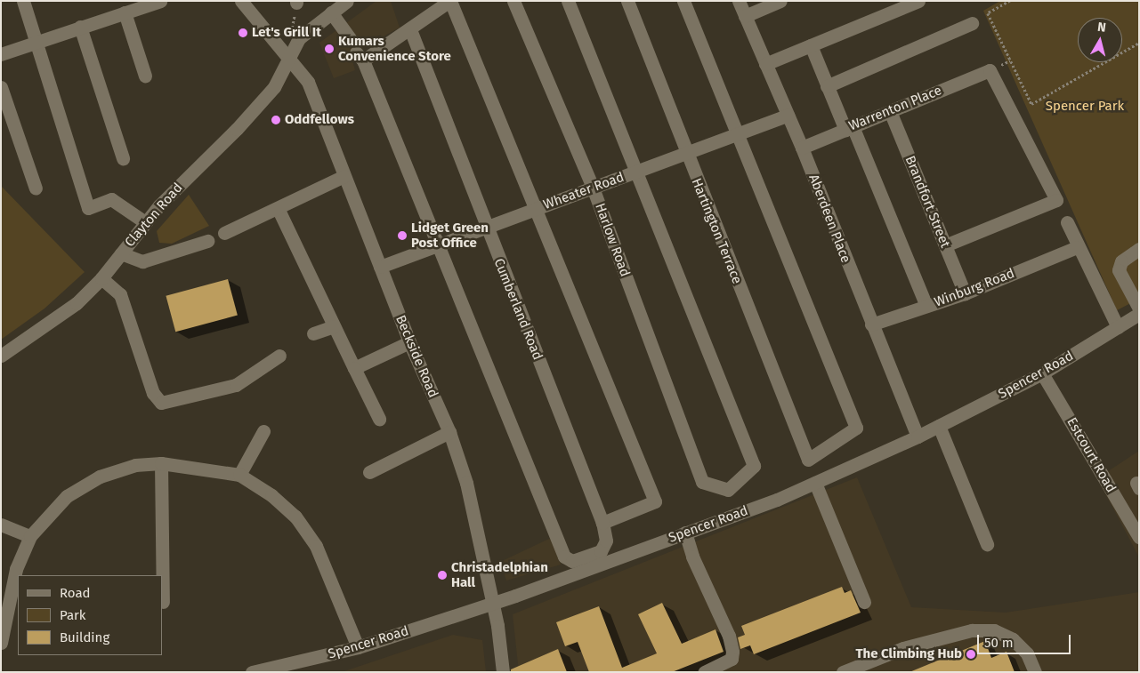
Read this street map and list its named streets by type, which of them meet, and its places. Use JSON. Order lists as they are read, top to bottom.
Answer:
{
  "streets": {
    "street": [
      "Warrenton Place",
      "Wheater Road",
      "Brandfort Street",
      "Clayton Road",
      "Aberdeen Place",
      "Hartington Terrace",
      "Harlow Road",
      "Winburg Road",
      "Cumberland Road",
      "Beckside Road",
      "Spencer Road",
      "Estcourt Road"
    ]
  },
  "crossings": [
    ["Warrenton Place", "Brandfort Street"],
    ["Warrenton Place", "Aberdeen Place"],
    ["Wheater Road", "Aberdeen Place"],
    ["Wheater Road", "Hartington Terrace"],
    ["Wheater Road", "Harlow Road"],
    ["Wheater Road", "Cumberland Road"],
    ["Wheater Road", "Beckside Road"],
    ["Brandfort Street", "Winburg Road"],
    ["Clayton Road", "Beckside Road"],
    ["Aberdeen Place", "Winburg Road"],
    ["Aberdeen Place", "Spencer Road"],
    ["Beckside Road", "Spencer Road"],
    ["Spencer Road", "Estcourt Road"]
  ],
  "parks": ["Spencer Park"],
  "places": [
    "Let's Grill It",
    "Kumars Convenience Store",
    "Oddfellows",
    "Lidget Green Post Office",
    "Christadelphian Hall",
    "The Climbing Hub"
  ],
  "legend": ["Road", "Park", "Building"],
  "scale_bar": "50 m",
  "north": "top"
}
